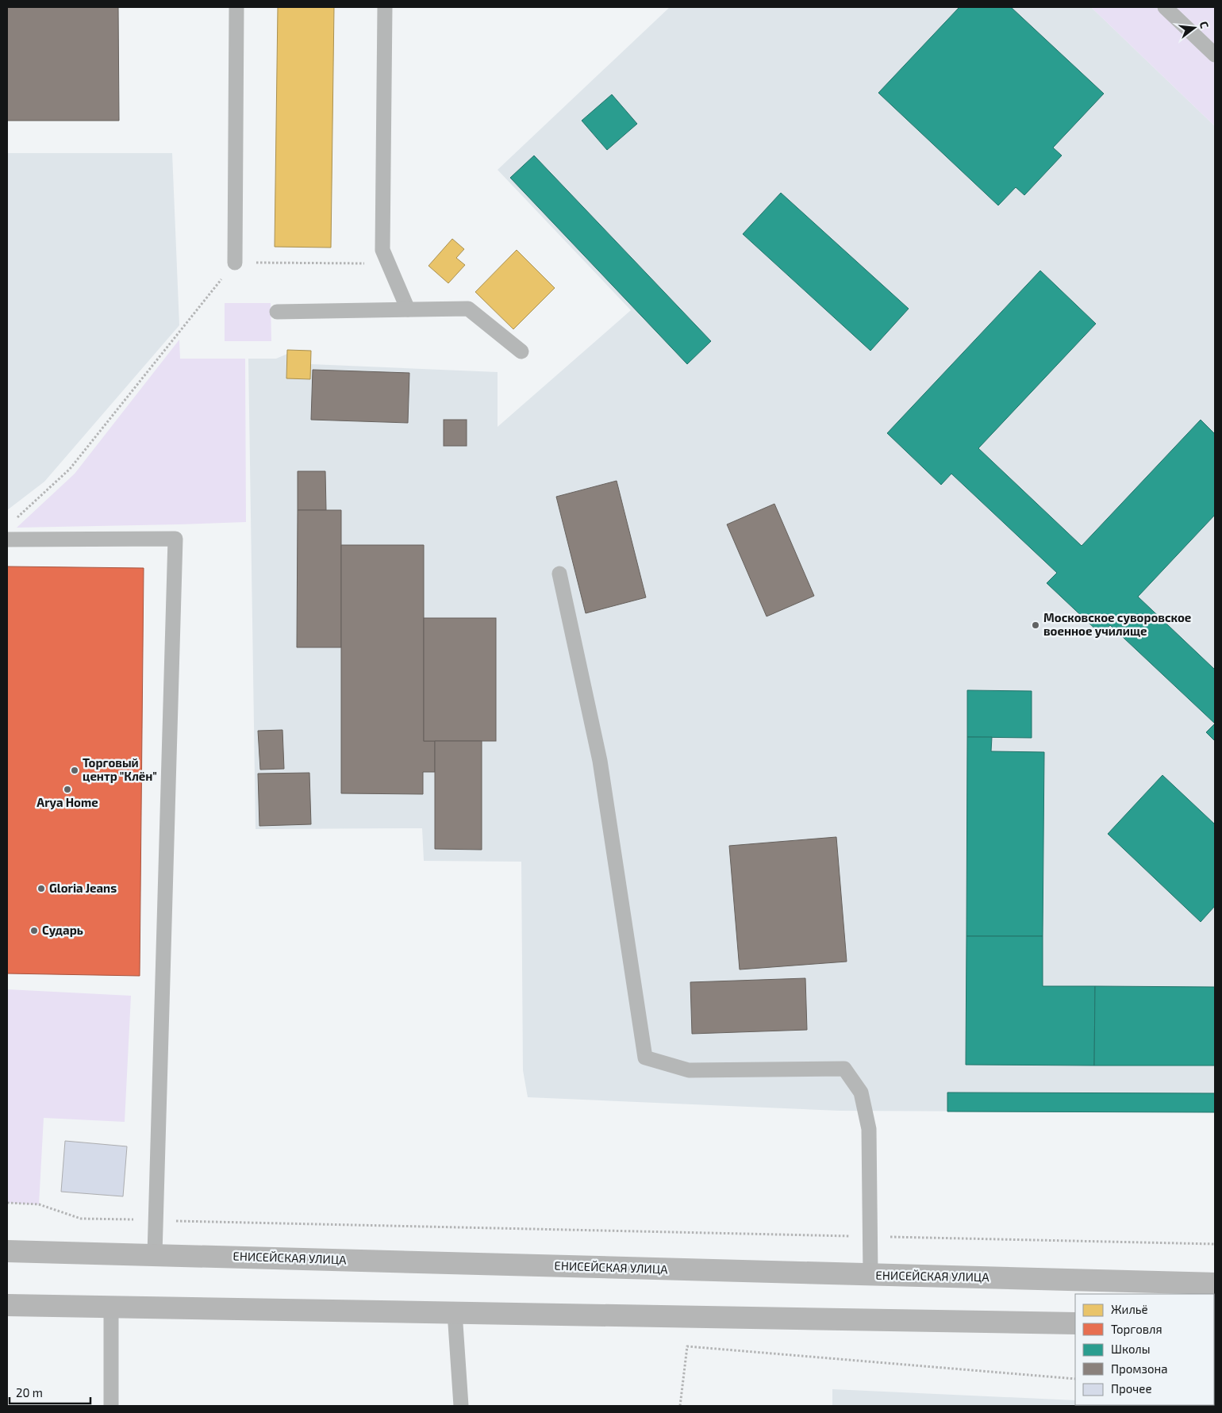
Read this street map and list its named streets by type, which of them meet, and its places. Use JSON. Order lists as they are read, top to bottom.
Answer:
{
  "streets": {
    "main road": ["ЕНИСЕЙСКАЯ УЛИЦА"]
  },
  "places": [
    "Московское суворовское военное училище",
    "Торговый центр \"Клён\"",
    "Arya Home",
    "Gloria Jeans",
    "Сударь"
  ],
  "legend": [
    "Жильё",
    "Торговля",
    "Школы",
    "Промзона",
    "Прочее"
  ],
  "scale_bar": "20 m",
  "north": "right"
}
